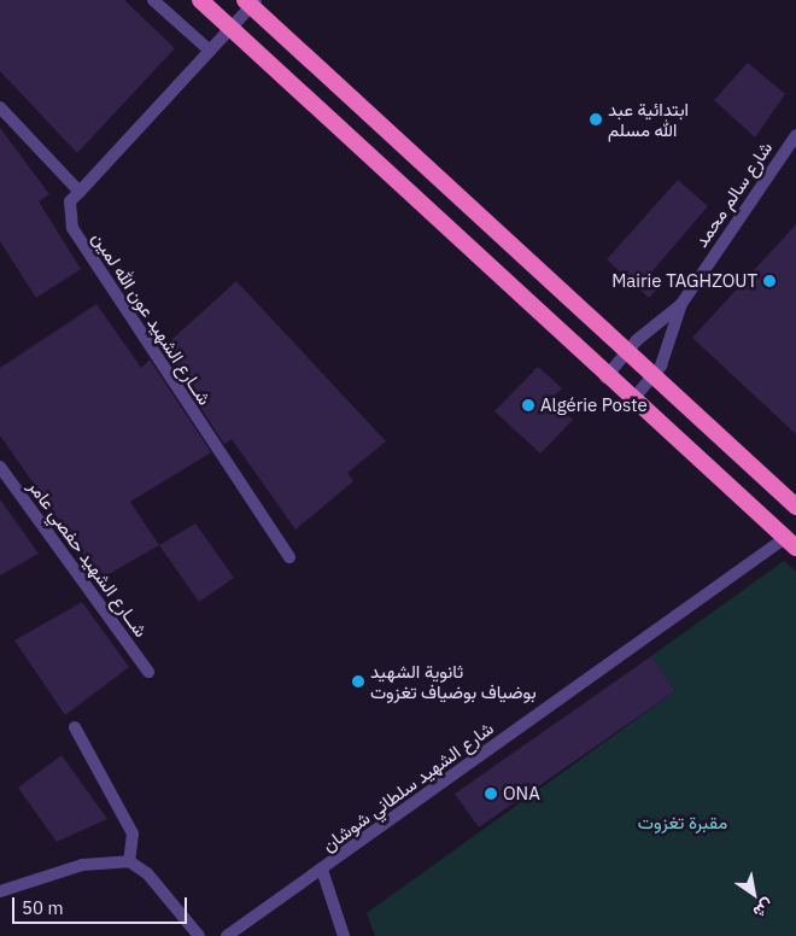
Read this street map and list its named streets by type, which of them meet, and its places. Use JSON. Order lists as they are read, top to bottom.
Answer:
{
  "streets": {
    "street": [
      "شارع سالم محمد",
      "شــارع الشهيد عون الله لمين",
      "شــارع الشهيد حفصي عامر",
      "شارع الشهيد سلطاني شوشان"
    ]
  },
  "parks": ["مقبرة تغزوت"],
  "places": [
    "ابتدائية عبد الله مسلم",
    "Mairie TAGHZOUT",
    "Algérie Poste",
    "ثانوية الشهيد بوضياف بوضياف تغزوت",
    "ONA"
  ],
  "scale_bar": "50 m",
  "north": "bottom right"
}
